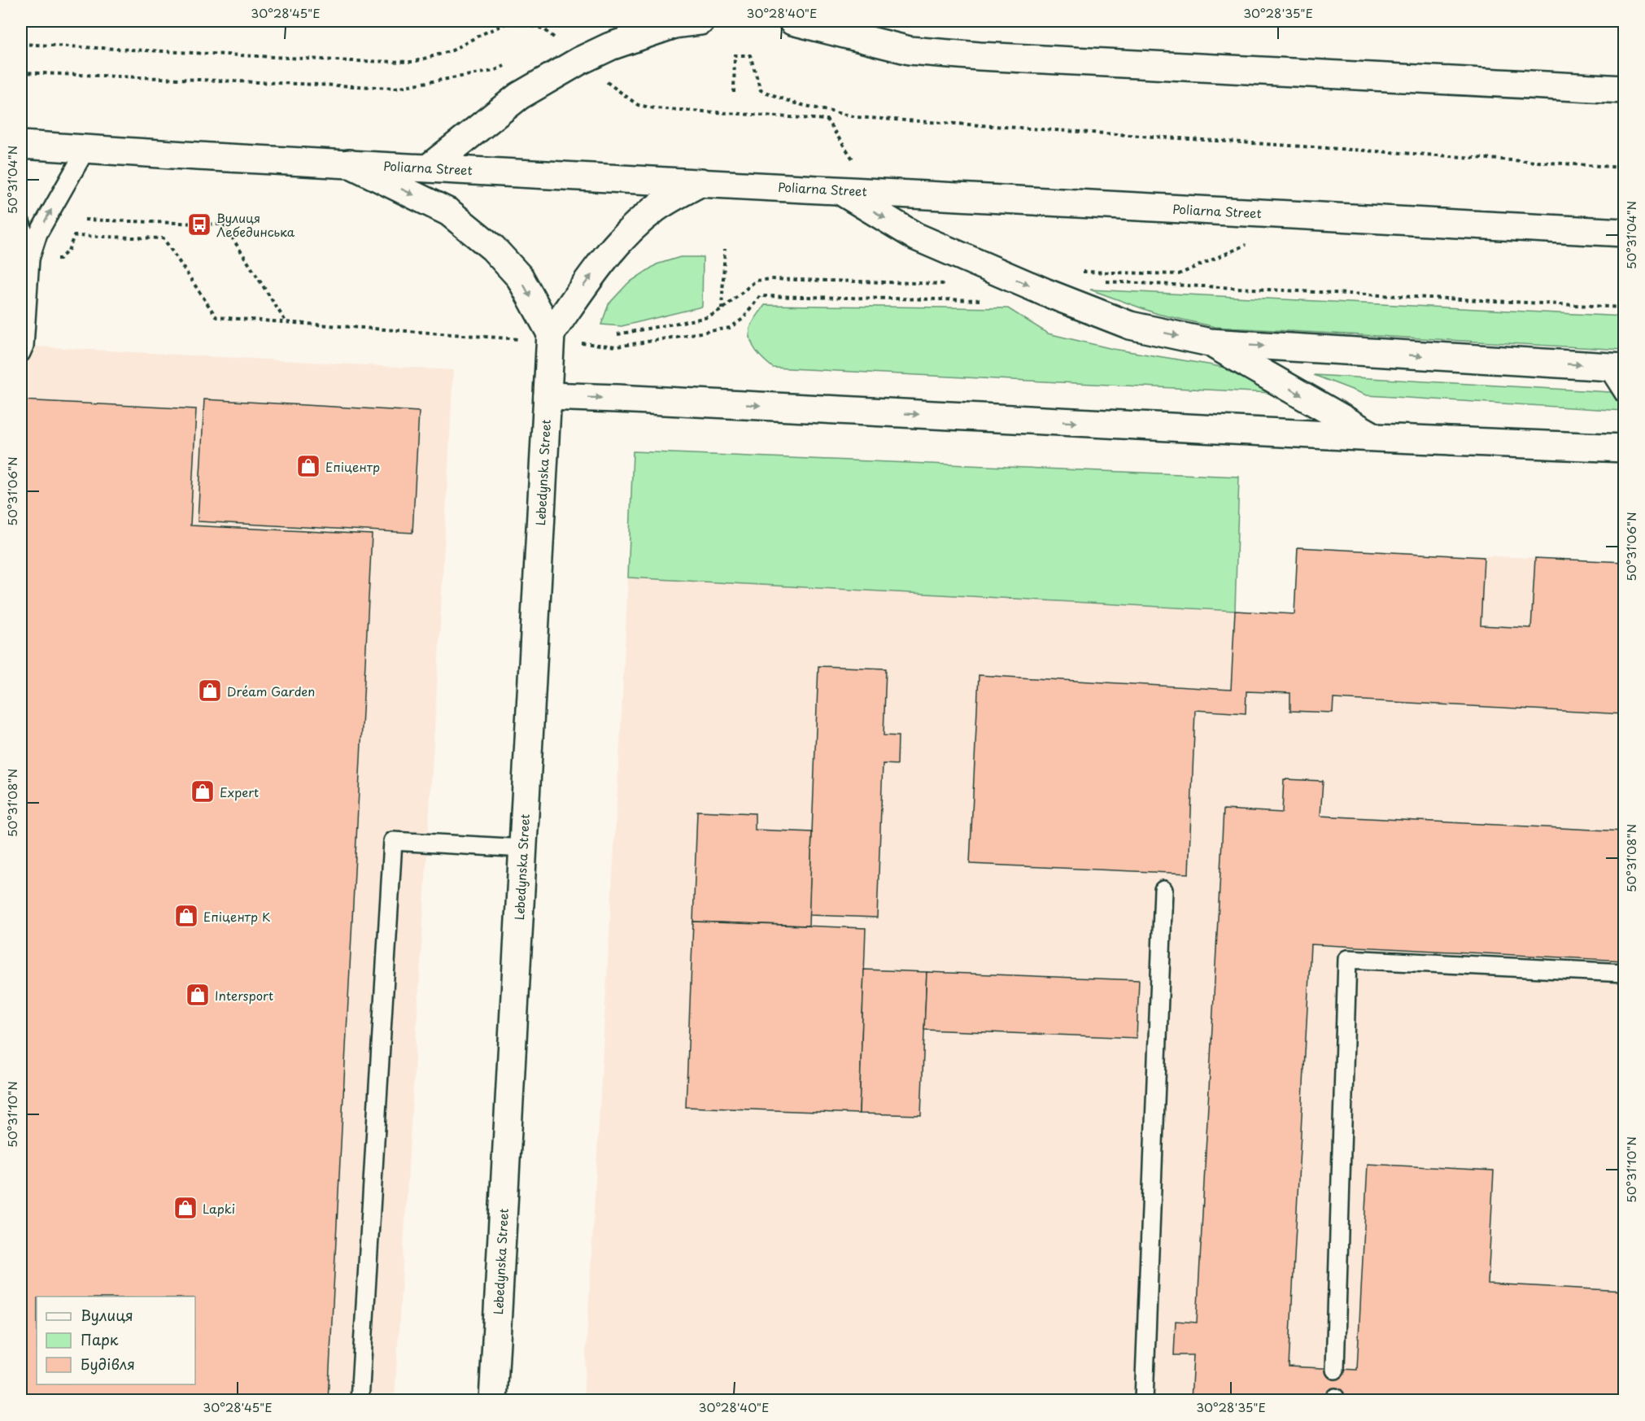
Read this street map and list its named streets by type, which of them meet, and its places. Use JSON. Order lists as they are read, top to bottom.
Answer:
{
  "streets": {
    "street": ["Poliarna Street", "Lebedynska Street"]
  },
  "places": {
    "bus stop": ["Вулиця Лебединська"],
    "shop": [
      "Епіцентр",
      "Dréam Garden",
      "Expert",
      "Епіцентр К",
      "Intersport",
      "Lapki"
    ]
  },
  "legend": ["Вулиця", "Парк", "Будівля"],
  "coordinates": [
    "30°28'45\"E",
    "30°28'40\"E",
    "30°28'35\"E",
    "50°31'04\"N",
    "50°31'06\"N",
    "50°31'08\"N",
    "50°31'10\"N"
  ]
}
